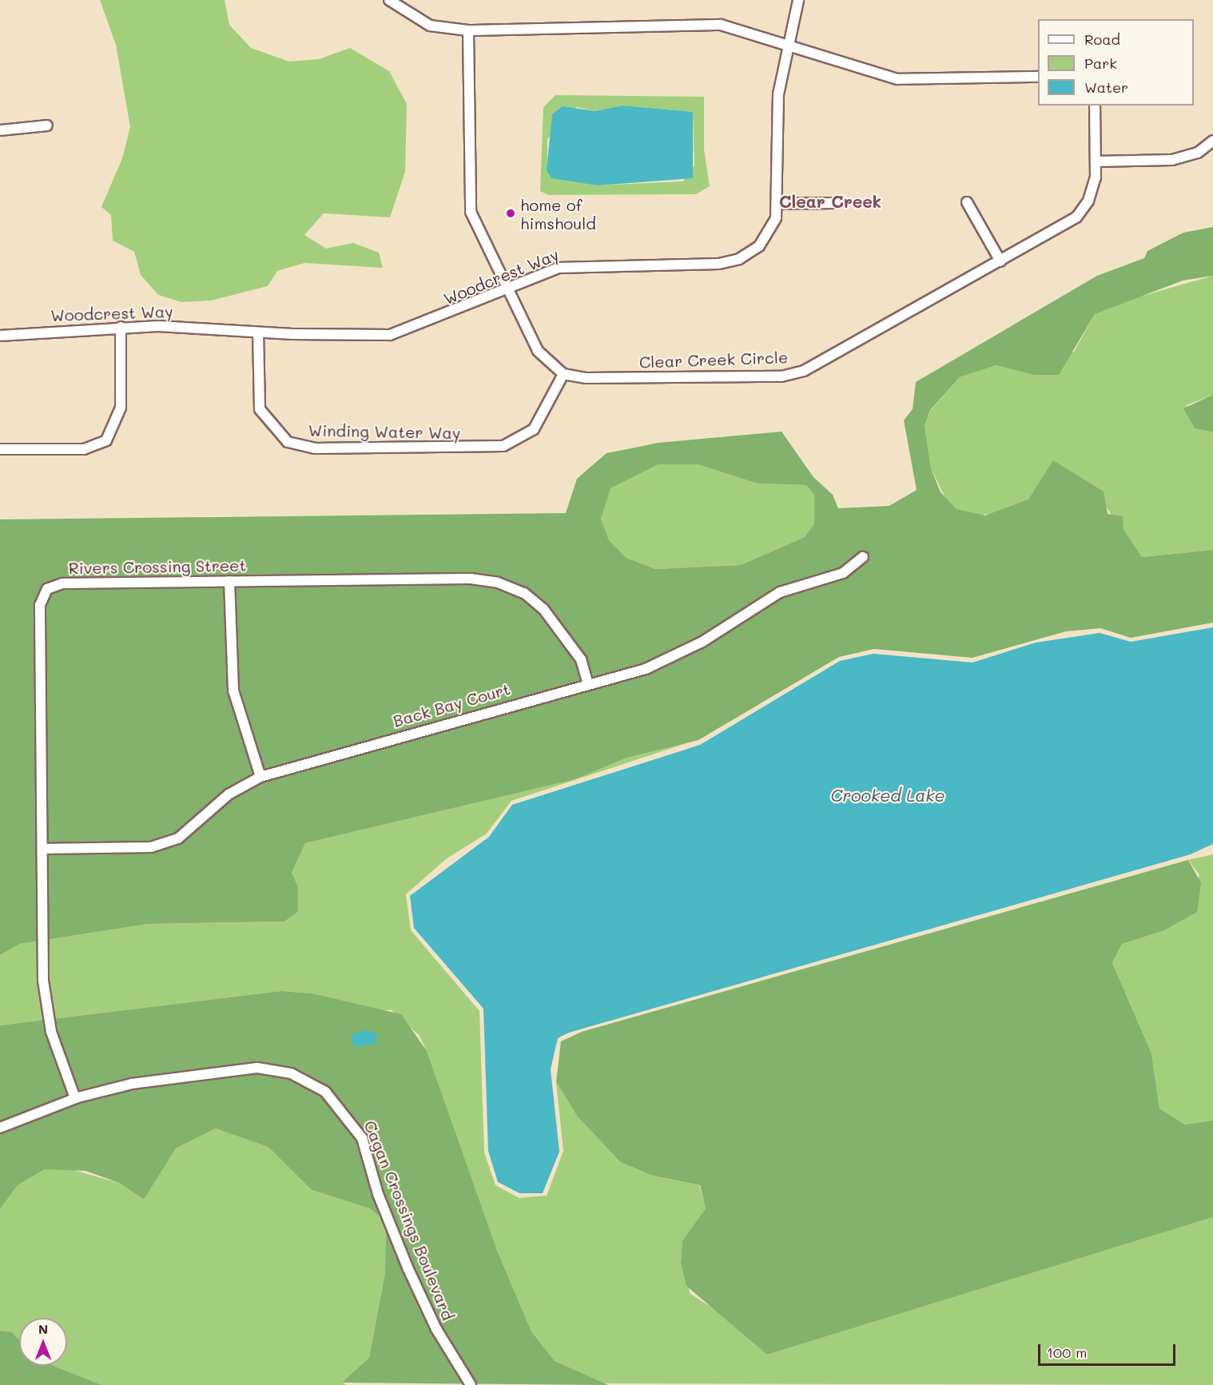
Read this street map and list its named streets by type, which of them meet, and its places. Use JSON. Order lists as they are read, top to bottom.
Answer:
{
  "streets": {
    "street": [
      "Woodcrest Way",
      "Clear Creek Circle",
      "Winding Water Way",
      "Rivers Crossing Street",
      "Back Bay Court",
      "Cagan Crossings Boulevard"
    ]
  },
  "crossings": [
    ["Woodcrest Way", "Winding Water Way"],
    ["Clear Creek Circle", "Winding Water Way"],
    ["Rivers Crossing Street", "Back Bay Court"],
    ["Rivers Crossing Street", "Cagan Crossings Boulevard"]
  ],
  "districts": ["Clear Creek"],
  "water": ["Crooked Lake"],
  "places": ["home of himshould"],
  "legend": ["Road", "Park", "Water"],
  "scale_bar": "100 m",
  "north": "top"
}
